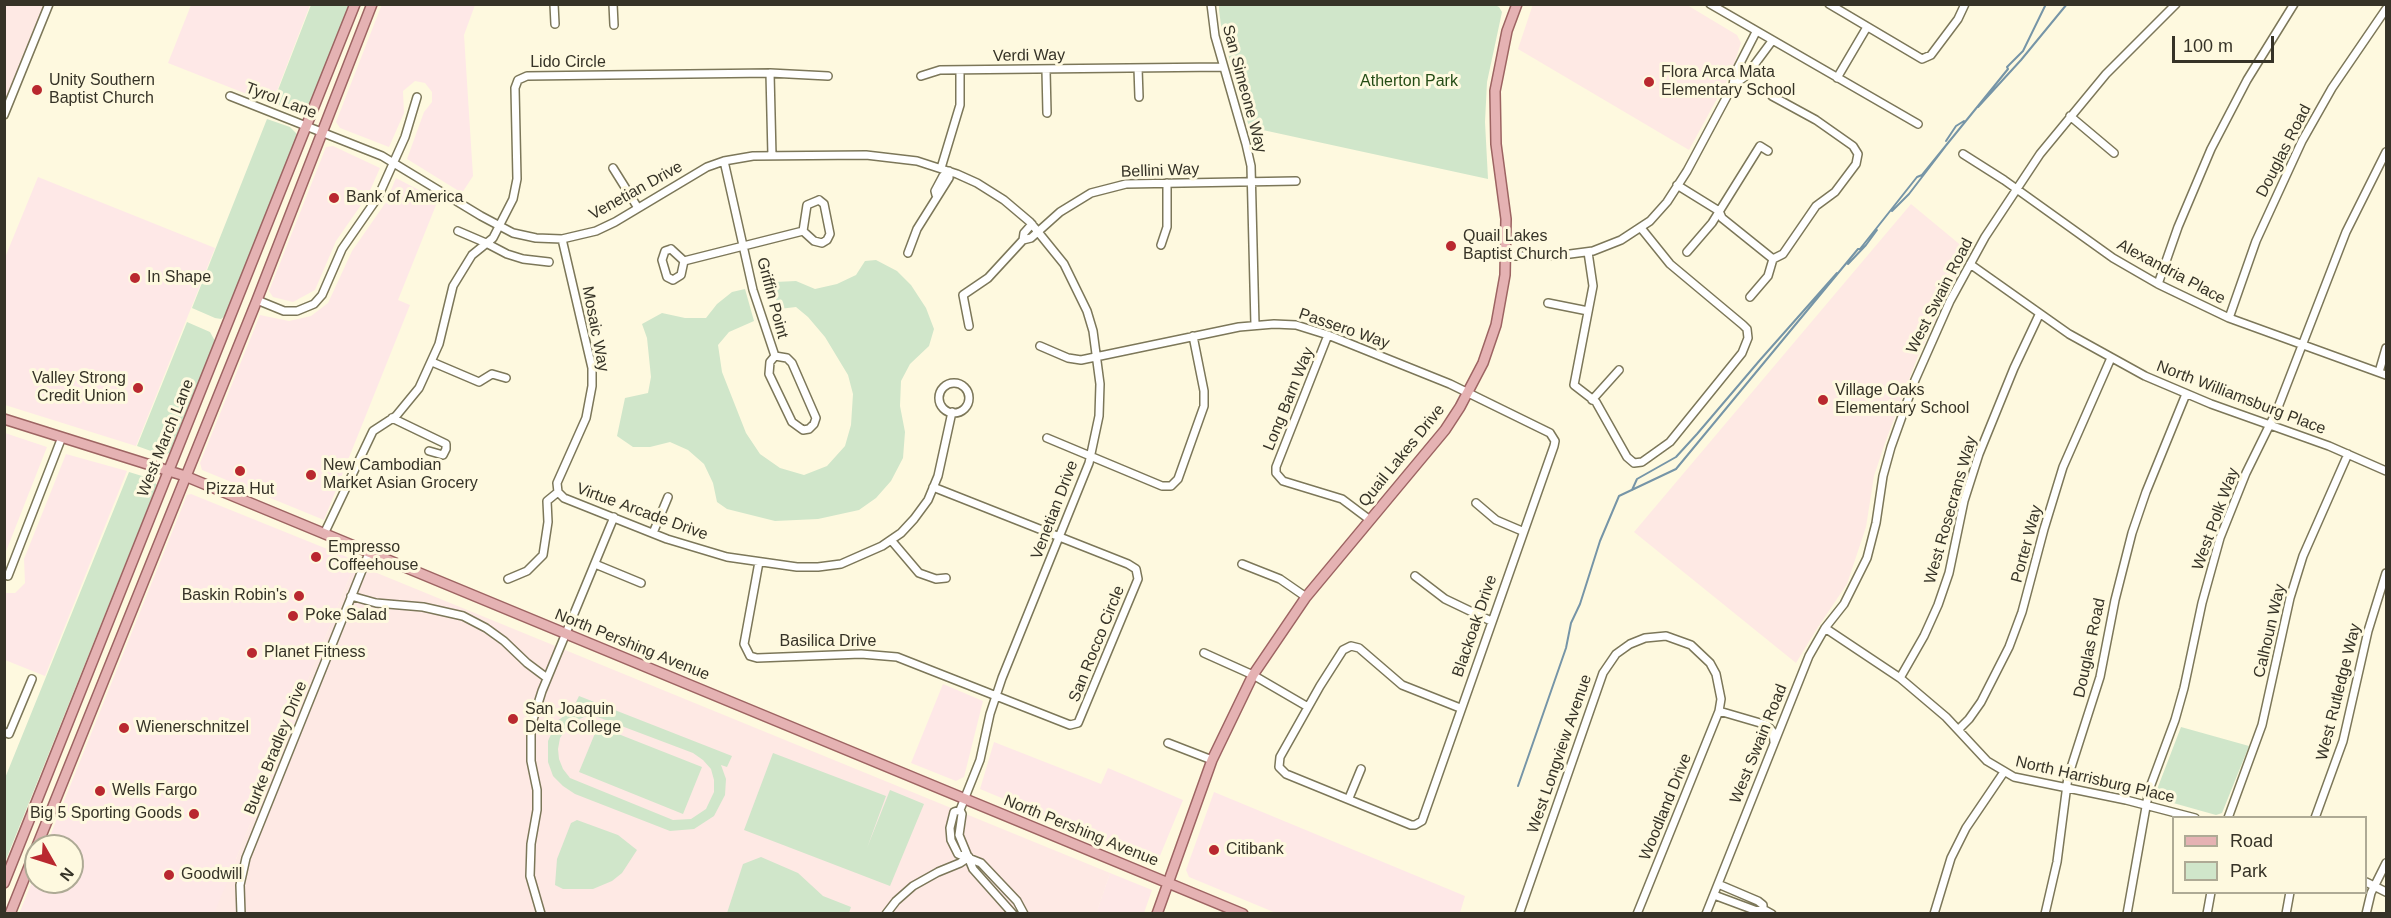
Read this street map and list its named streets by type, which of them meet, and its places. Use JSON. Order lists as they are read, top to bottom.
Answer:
{
  "streets": {
    "main road": ["West March Lane", "Quail Lakes Drive", "North Pershing Avenue"],
    "street": [
      "Verdi Way",
      "Lido Circle",
      "San Simeone Way",
      "Tyrol Lane",
      "Douglas Road",
      "Bellini Way",
      "Venetian Drive",
      "Alexandria Place",
      "West Swain Road",
      "Griffin Point",
      "Mosaic Way",
      "Passero Way",
      "North Williamsburg Place",
      "Long Barn Way",
      "West Rosecrans Way",
      "Virtue Arcade Drive",
      "West Polk Way",
      "Porter Way",
      "Blackoak Drive",
      "Calhoun Way",
      "Basilica Drive",
      "San Rocco Circle",
      "West Rutledge Way",
      "Burke Bradley Drive",
      "West Longview Avenue",
      "North Harrisburg Place",
      "Woodland Drive"
    ]
  },
  "crossings": [
    ["Verdi Way", "San Simeone Way"],
    ["Lido Circle", "Venetian Drive"],
    ["San Simeone Way", "Bellini Way"],
    ["San Simeone Way", "Passero Way"],
    ["Tyrol Lane", "Venetian Drive"],
    ["Tyrol Lane", "West March Lane"],
    ["Douglas Road", "Alexandria Place"],
    ["Douglas Road", "North Williamsburg Place"],
    ["Douglas Road", "North Harrisburg Place"],
    ["Bellini Way", "Venetian Drive"],
    ["Venetian Drive", "Griffin Point"],
    ["Venetian Drive", "Mosaic Way"],
    ["Venetian Drive", "Passero Way"],
    ["Venetian Drive", "West March Lane"],
    ["Venetian Drive", "Basilica Drive"],
    ["Venetian Drive", "San Rocco Circle"],
    ["Venetian Drive", "North Pershing Avenue"],
    ["Alexandria Place", "West Swain Road"],
    ["Alexandria Place", "West Polk Way"],
    ["West Swain Road", "North Williamsburg Place"],
    ["West Swain Road", "North Harrisburg Place"],
    ["Mosaic Way", "Virtue Arcade Drive"],
    ["Passero Way", "Long Barn Way"],
    ["Passero Way", "Quail Lakes Drive"],
    ["Passero Way", "Blackoak Drive"],
    ["North Williamsburg Place", "West Rosecrans Way"],
    ["North Williamsburg Place", "West Polk Way"],
    ["North Williamsburg Place", "Porter Way"],
    ["North Williamsburg Place", "Calhoun Way"],
    ["Long Barn Way", "Quail Lakes Drive"],
    ["West March Lane", "North Pershing Avenue"],
    ["Quail Lakes Drive", "North Pershing Avenue"],
    ["West Rosecrans Way", "North Harrisburg Place"],
    ["Virtue Arcade Drive", "Basilica Drive"],
    ["West Polk Way", "North Harrisburg Place"],
    ["Porter Way", "North Harrisburg Place"],
    ["Basilica Drive", "San Rocco Circle"],
    ["North Pershing Avenue", "Burke Bradley Drive"],
    ["West Longview Avenue", "Woodland Drive"]
  ],
  "parks": ["Atherton Park"],
  "places": [
    "Flora Arca Mata Elementary School",
    "Unity Southern Baptist Church",
    "Bank of America",
    "Quail Lakes Baptist Church",
    "In Shape",
    "Valley Strong Credit Union",
    "Village Oaks Elementary School",
    "Pizza Hut",
    "New Cambodian Market Asian Grocery",
    "Empresso Coffeehouse",
    "Baskin Robin's",
    "Poke Salad",
    "Planet Fitness",
    "San Joaquin Delta College",
    "Wienerschnitzel",
    "Wells Fargo",
    "Big 5 Sporting Goods",
    "Citibank",
    "Goodwill"
  ],
  "legend": ["Road", "Park"],
  "scale_bar": "100 m",
  "north": "bottom right"
}
